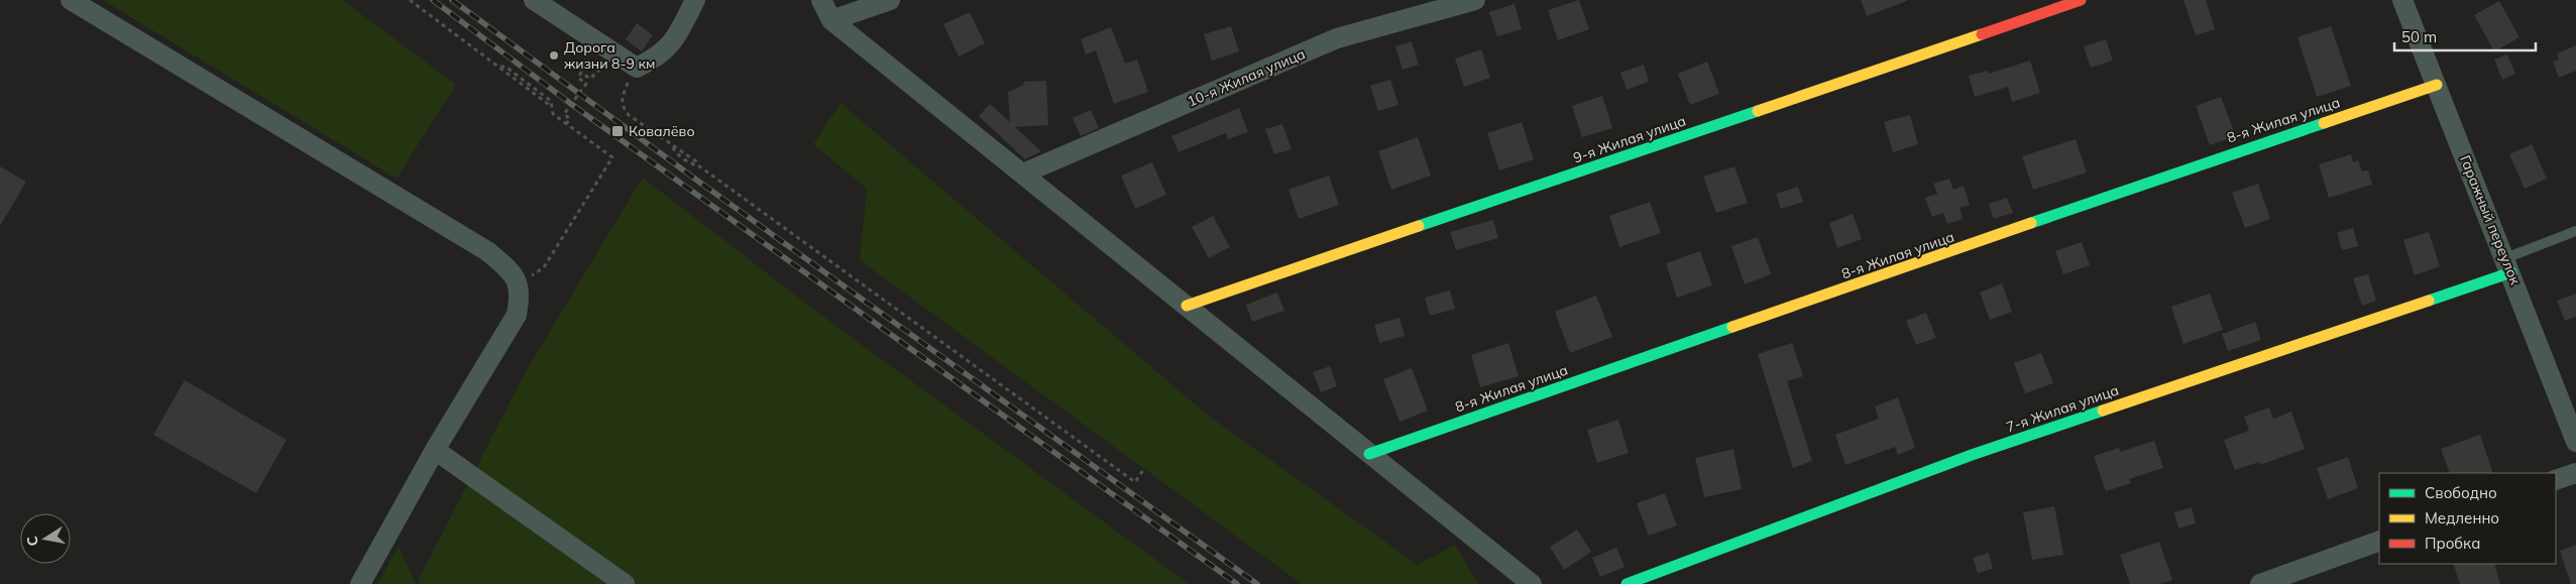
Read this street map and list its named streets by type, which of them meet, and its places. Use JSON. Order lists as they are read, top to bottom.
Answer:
{
  "streets": {
    "street": [
      "10-я Жилая улица",
      "8-я Жилая улица",
      "9-я Жилая улица",
      "Гаражный переулок",
      "7-я Жилая улица"
    ]
  },
  "crossings": [
    ["8-я Жилая улица", "Гаражный переулок"],
    ["Гаражный переулок", "7-я Жилая улица"]
  ],
  "places": {
    "other": ["Дорога жизни 8-9 км"],
    "transit": ["Ковалёво"]
  },
  "legend": ["Свободно", "Медленно", "Пробка"],
  "scale_bar": "50 m",
  "north": "left"
}
